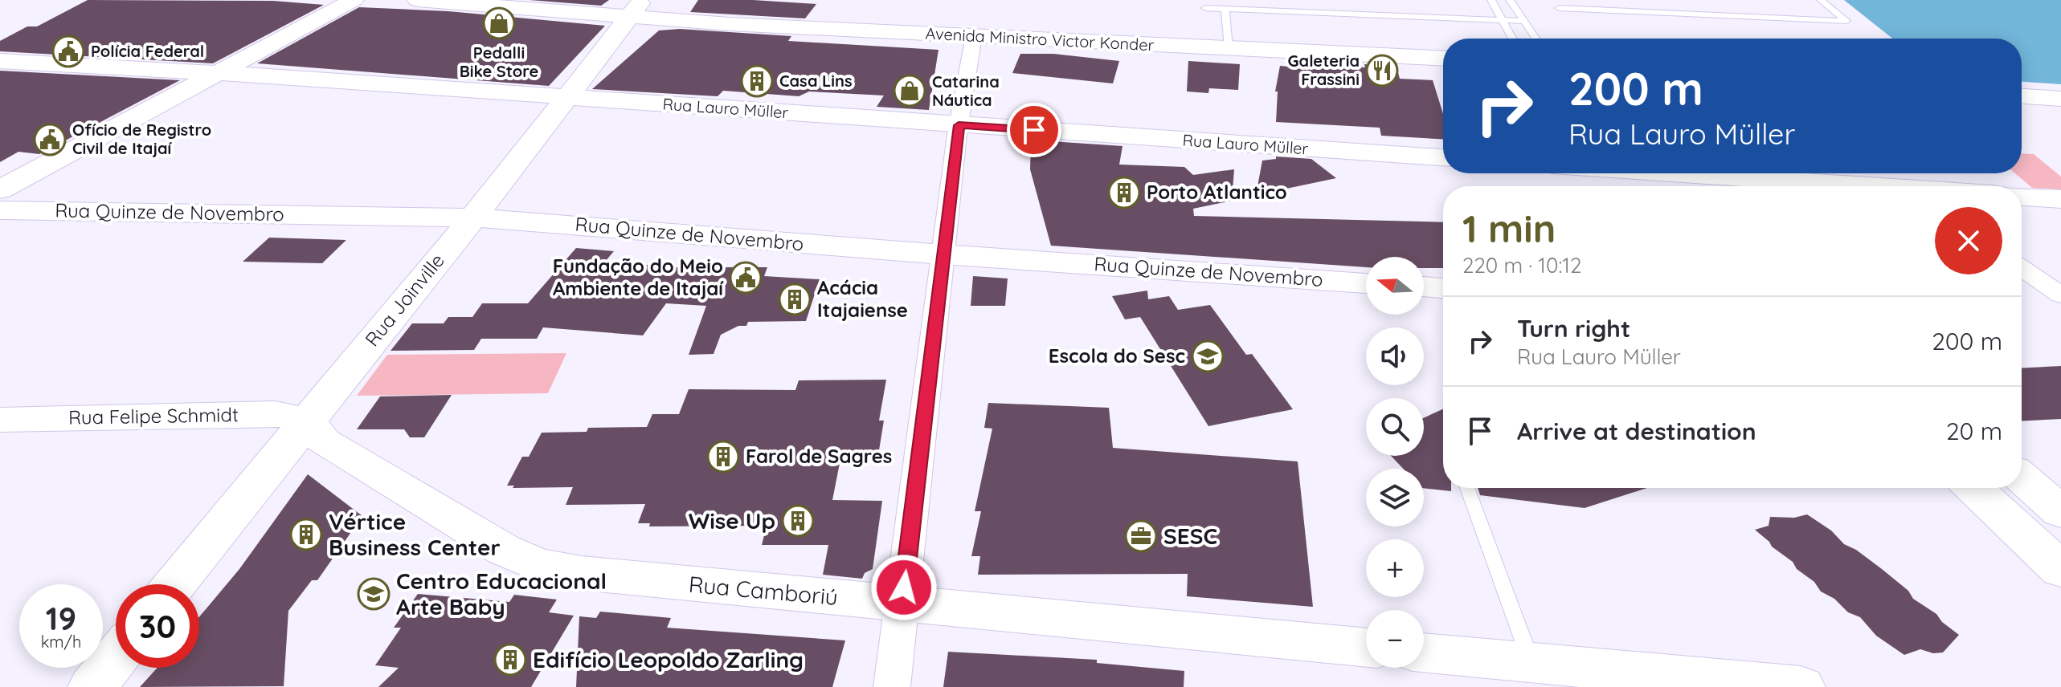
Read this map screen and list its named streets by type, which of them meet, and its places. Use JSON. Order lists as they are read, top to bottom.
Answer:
{
  "streets": {
    "main road": [
      "Avenida Ministro Victor Konder",
      "Rua Lauro Müller",
      "Rua Quinze de Novembro",
      "Rua Joinville",
      "Rua Felipe Schmidt",
      "Rua Camboriú"
    ]
  },
  "crossings": [
    ["Avenida Ministro Victor Konder", "Rua Joinville"],
    ["Rua Lauro Müller", "Rua Joinville"],
    ["Rua Quinze de Novembro", "Rua Joinville"],
    ["Rua Joinville", "Rua Felipe Schmidt"],
    ["Rua Joinville", "Rua Camboriú"],
    ["Rua Felipe Schmidt", "Rua Camboriú"]
  ],
  "places": {
    "shop": ["Pedalli Bike Store", "Catarina Náutica"],
    "public building": ["Polícia Federal", "Ofício de Registro Civil de Itajaí", "Fundação do Meio Ambiente de Itajaí"],
    "restaurant": ["Galeteria Frassini"],
    "building": [
      "Casa Lins",
      "Porto Atlantico",
      "Acácia Itajaiense",
      "Farol de Sagres",
      "Wise Up",
      "Vértice Business Center",
      "Edifício Leopoldo Zarling"
    ],
    "school or university": ["Escola do Sesc", "Centro Educacional Arte Baby"],
    "office": ["SESC"]
  },
  "north": "left",
  "page": {
    "turn": ["200 m", "Rua Lauro Müller"],
    "heading": ["1 min", "220 m · 10:12"],
    "map_buttons": ["+", "−"],
    "list": [
      {
        "name": "Turn right",
        "note": "Rua Lauro Müller",
        "value": "200 m"
      },
      {
        "name": "Arrive at destination",
        "value": "20 m"
      }
    ],
    "speed": "19 km/h",
    "limit": "30"
  }
}
